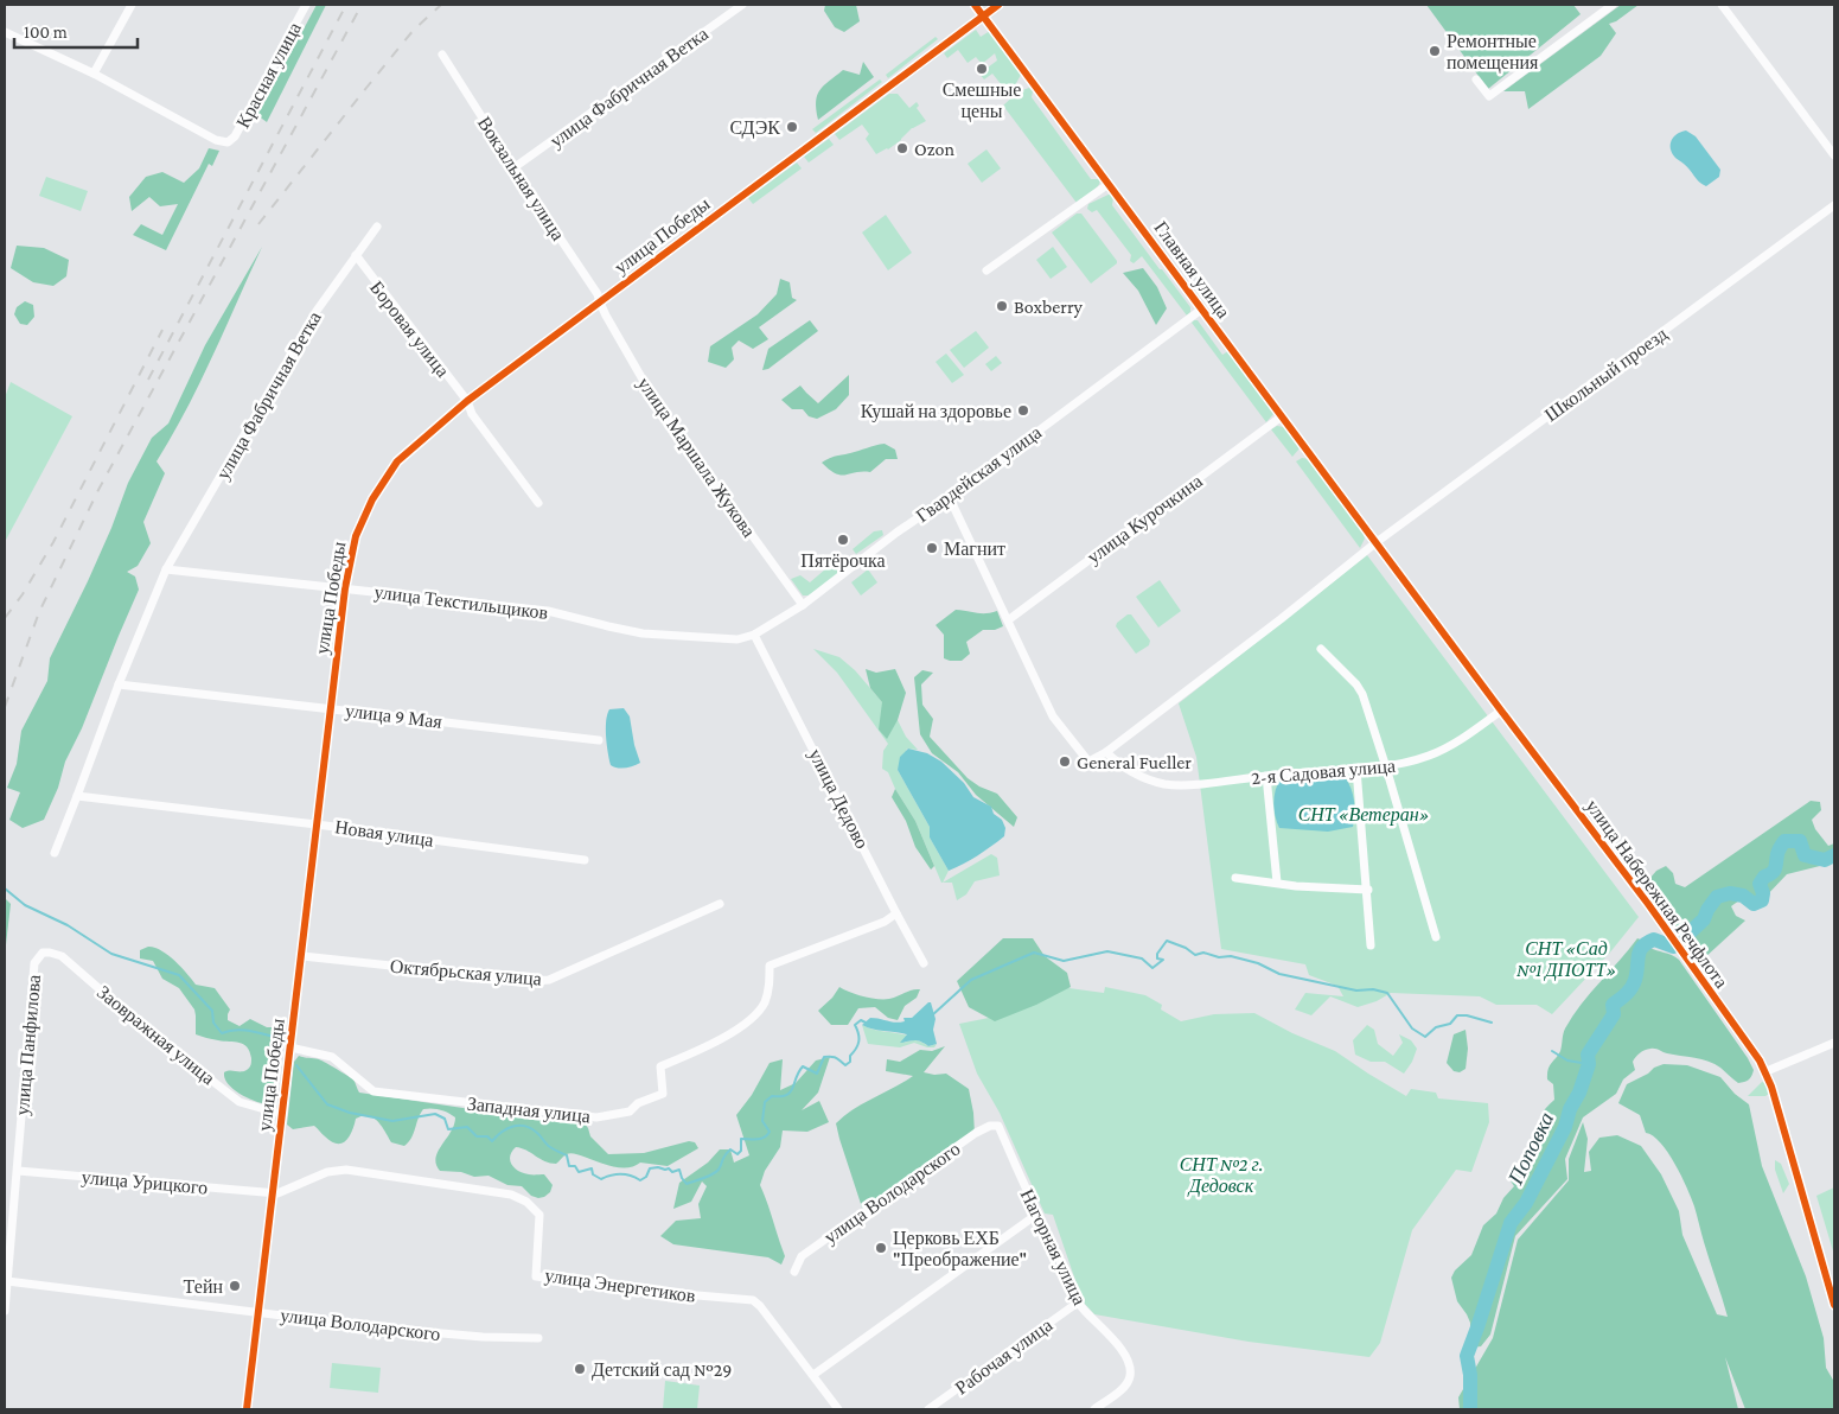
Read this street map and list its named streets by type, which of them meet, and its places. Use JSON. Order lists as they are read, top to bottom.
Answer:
{
  "streets": {
    "street": [
      "Красная улица",
      "улица Фабричная Ветка",
      "Вокзальная улица",
      "улица Победы",
      "Главная улица",
      "Боровая улица",
      "Школьный проезд",
      "улица Маршала Жукова",
      "Гвардейская улица",
      "улица Курочкина",
      "улица Текстильщиков",
      "улица 9 Мая",
      "2-я Садовая улица",
      "улица Дедово",
      "Новая улица",
      "улица Набережная Речфлота",
      "Октябрьская улица",
      "Заовражная улица",
      "улица Панфилова",
      "Западная улица",
      "улица Урицкого",
      "улица Володарского",
      "Нагорная улица",
      "улица Энергетиков",
      "Рабочая улица"
    ]
  },
  "crossings": [
    ["улица Фабричная Ветка", "Вокзальная улица"],
    ["улица Фабричная Ветка", "Боровая улица"],
    ["улица Фабричная Ветка", "улица Текстильщиков"],
    ["Вокзальная улица", "улица Победы"],
    ["Вокзальная улица", "улица Маршала Жукова"],
    ["улица Победы", "Главная улица"],
    ["улица Победы", "Боровая улица"],
    ["улица Победы", "улица Маршала Жукова"],
    ["улица Победы", "улица Текстильщиков"],
    ["улица Победы", "улица 9 Мая"],
    ["улица Победы", "Новая улица"],
    ["улица Победы", "Октябрьская улица"],
    ["улица Победы", "Заовражная улица"],
    ["улица Победы", "Западная улица"],
    ["улица Победы", "улица Урицкого"],
    ["улица Победы", "улица Володарского"],
    ["улица Победы", "улица Энергетиков"],
    ["Главная улица", "Школьный проезд"],
    ["Главная улица", "Гвардейская улица"],
    ["Главная улица", "улица Курочкина"],
    ["Главная улица", "улица Набережная Речфлота"],
    ["Школьный проезд", "улица Набережная Речфлота"],
    ["улица Маршала Жукова", "Гвардейская улица"],
    ["Гвардейская улица", "улица Текстильщиков"],
    ["Гвардейская улица", "улица Дедово"],
    ["улица Текстильщиков", "улица Дедово"],
    ["2-я Садовая улица", "улица Набережная Речфлота"],
    ["улица Дедово", "Западная улица"],
    ["Заовражная улица", "улица Панфилова"],
    ["улица Панфилова", "улица Урицкого"],
    ["улица Панфилова", "улица Володарского"],
    ["улица Урицкого", "улица Энергетиков"],
    ["улица Володарского", "Нагорная улица"],
    ["Нагорная улица", "Рабочая улица"]
  ],
  "water": ["Поповка"],
  "parks": ["СНТ «Ветеран»", "СНТ «Сад №1 ДПОТТ»", "СНТ №2 г. Дедовск"],
  "places": [
    "Ремонтные помещения",
    "Смешные цены",
    "СДЭК",
    "Ozon",
    "Boxberry",
    "Кушай на здоровье",
    "Пятёрочка",
    "Магнит",
    "General Fueller",
    "Церковь ЕХБ \"Преображение\"",
    "Тейн",
    "Детский сад №29"
  ],
  "scale_bar": "100 m"
}
